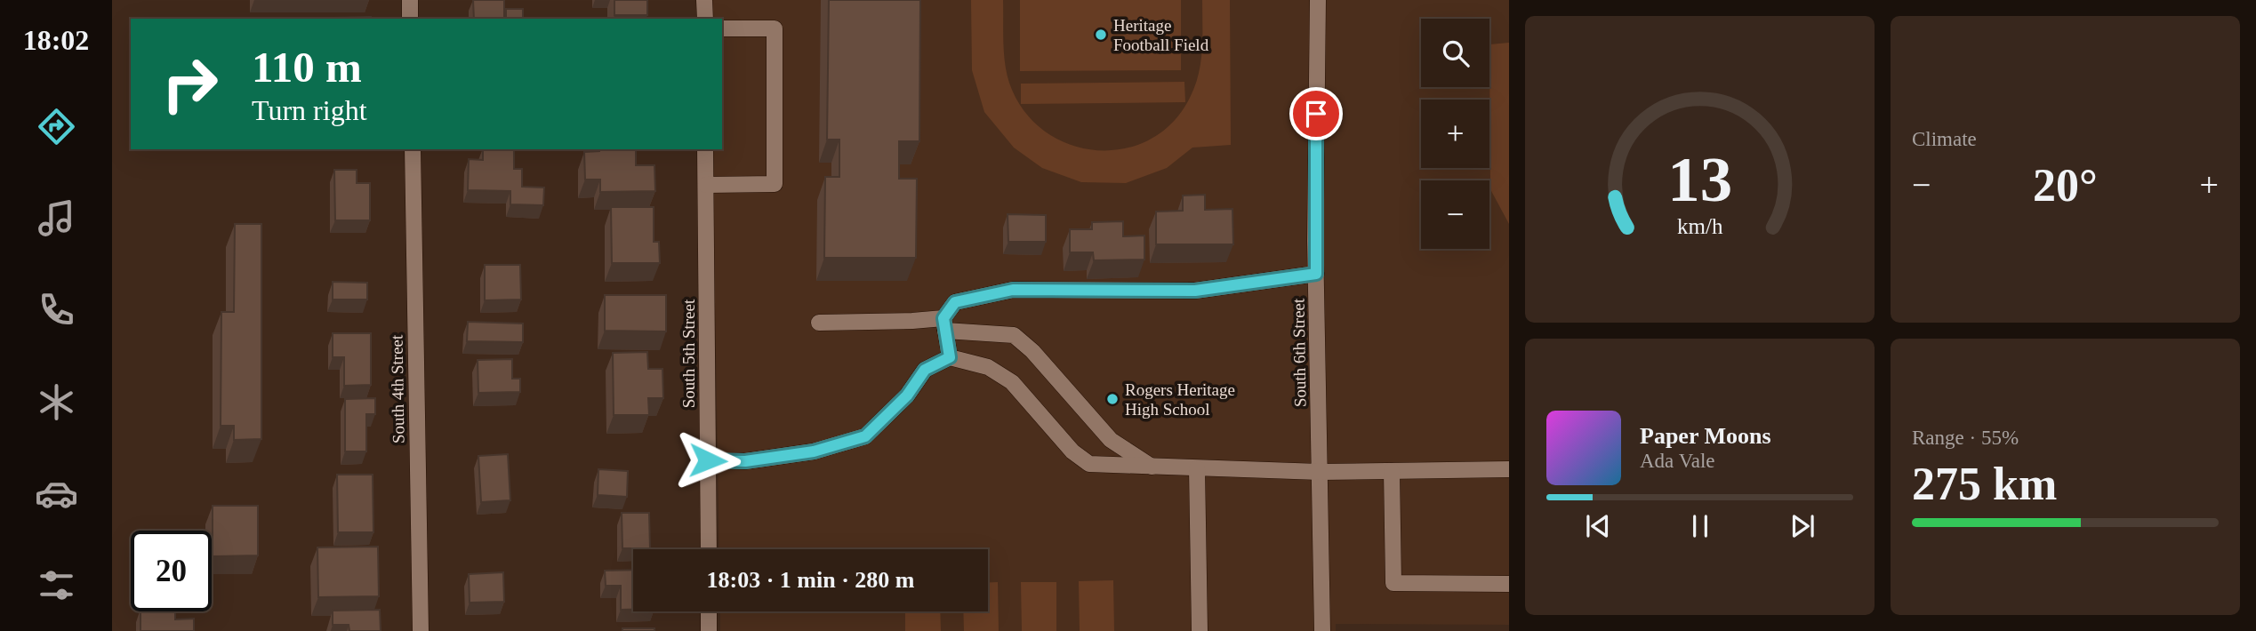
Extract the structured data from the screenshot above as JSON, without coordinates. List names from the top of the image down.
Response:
{
  "streets": {
    "street": ["South 6th Street", "South 5th Street", "South 4th Street"]
  },
  "places": ["Heritage Football Field", "Rogers Heritage High School"],
  "page": {
    "tabs": "18:02",
    "tile": [
      "Climate",
      ["Range · 55%", "275 km"]
    ],
    "map_buttons": ["+", "−"],
    "turn": ["110 m", "Turn right"],
    "heat": ["−", "20°", "+"],
    "song": ["Paper Moons", "Ada Vale"],
    "limit": "20",
    "trip": "18:03 · 1 min · 280 m",
    "gauge": ["13", "km/h"]
  }
}
